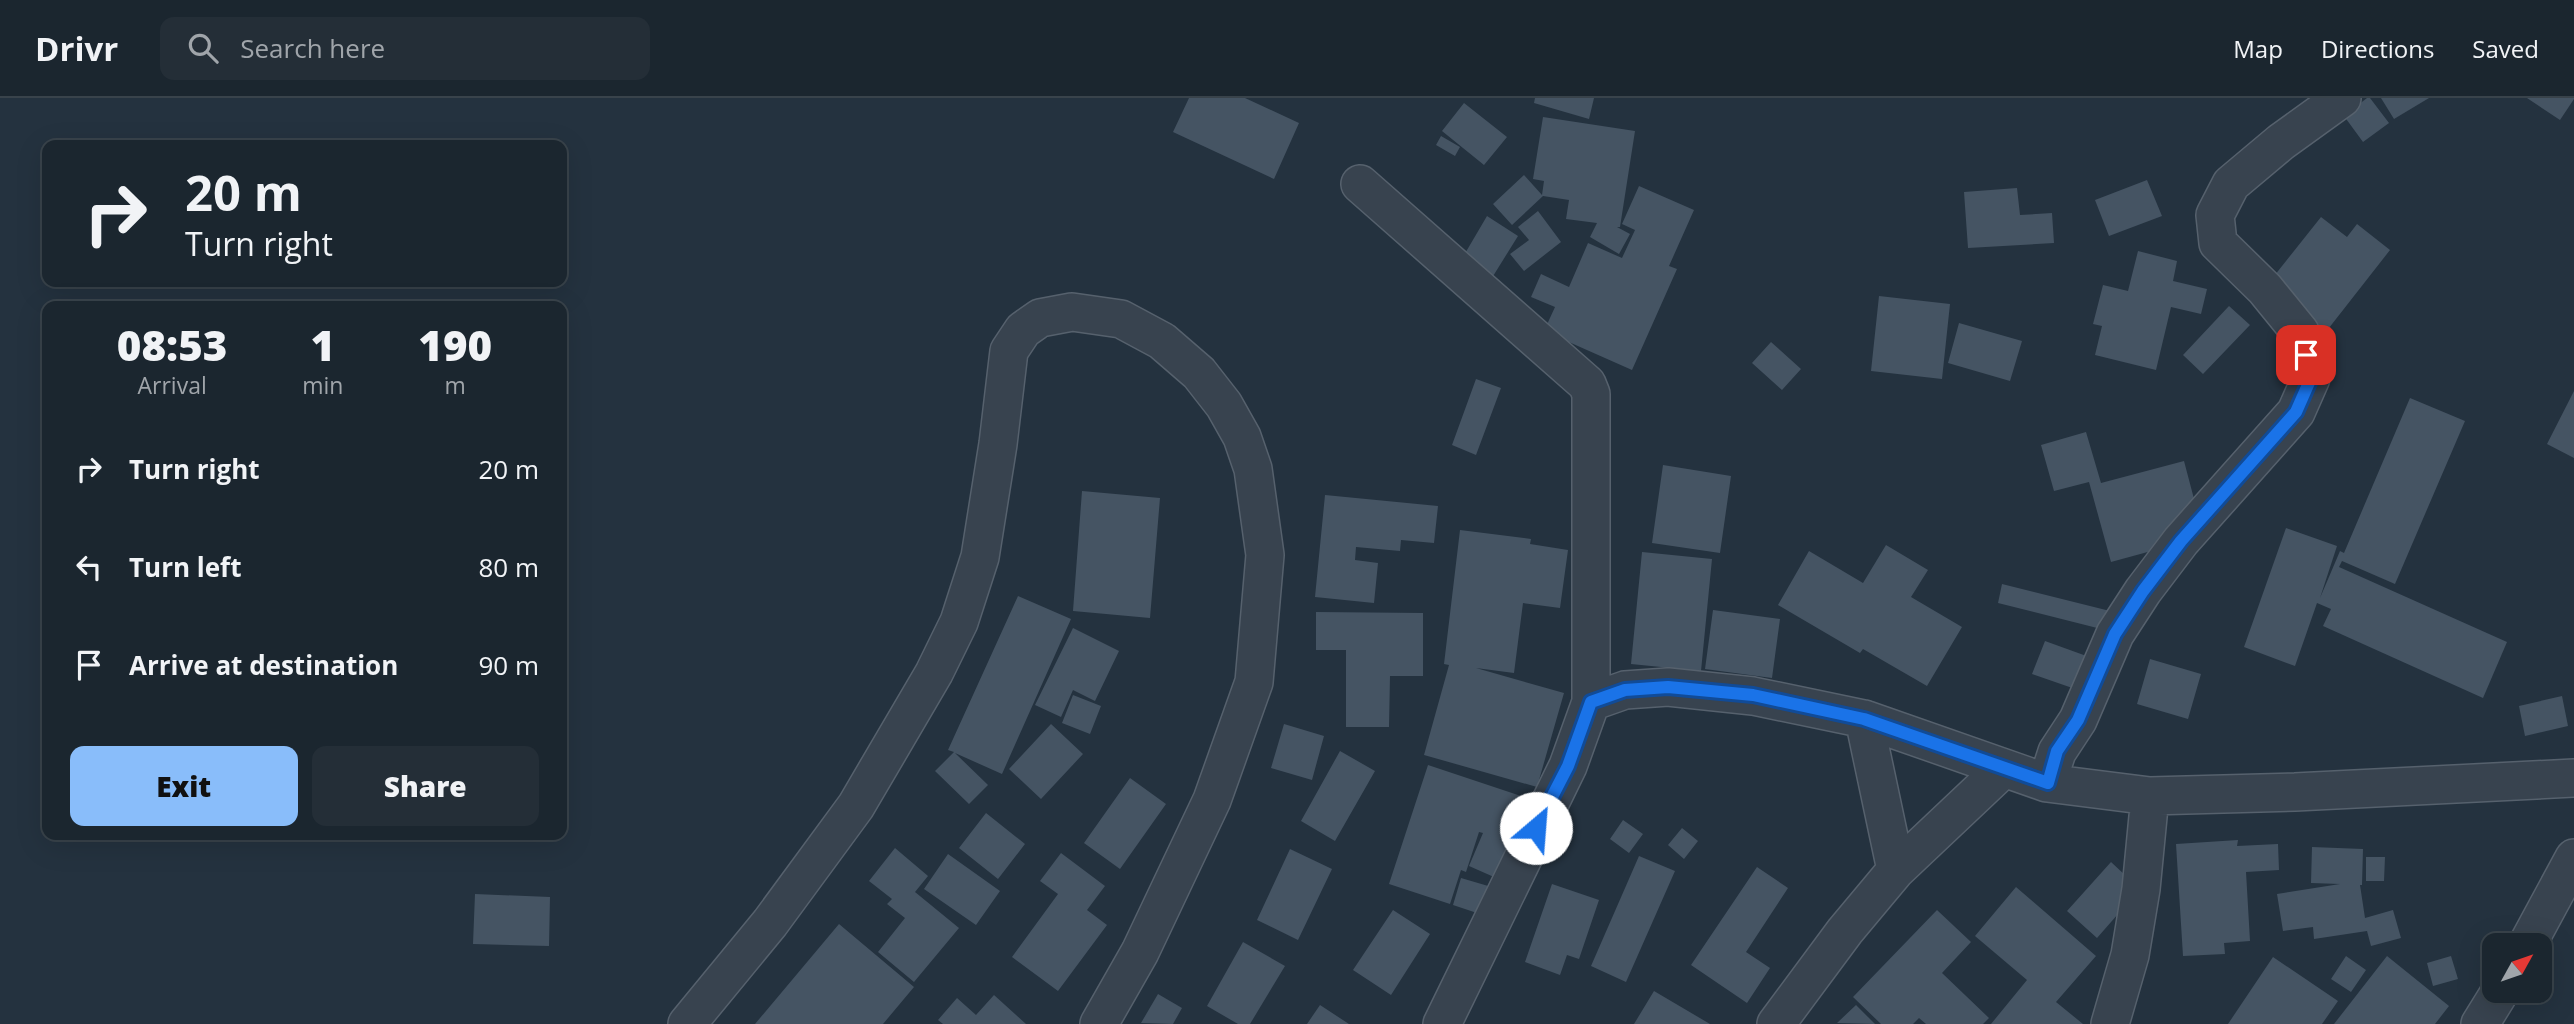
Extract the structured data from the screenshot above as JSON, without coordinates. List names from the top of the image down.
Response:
{
  "north": "top right",
  "page": {
    "header": "Drivr",
    "search": "Search here",
    "nav": ["Map", "Directions", "Saved"],
    "turn": ["20 m", "Turn right"],
    "eta": [
      "08:53",
      "Arrival",
      "1",
      "min",
      "190",
      "m"
    ],
    "list": [
      {
        "name": "Turn right",
        "value": "20 m"
      },
      {
        "name": "Turn left",
        "value": "80 m"
      },
      {
        "name": "Arrive at destination",
        "value": "90 m"
      }
    ],
    "buttons": ["Exit", "Share"]
  }
}
